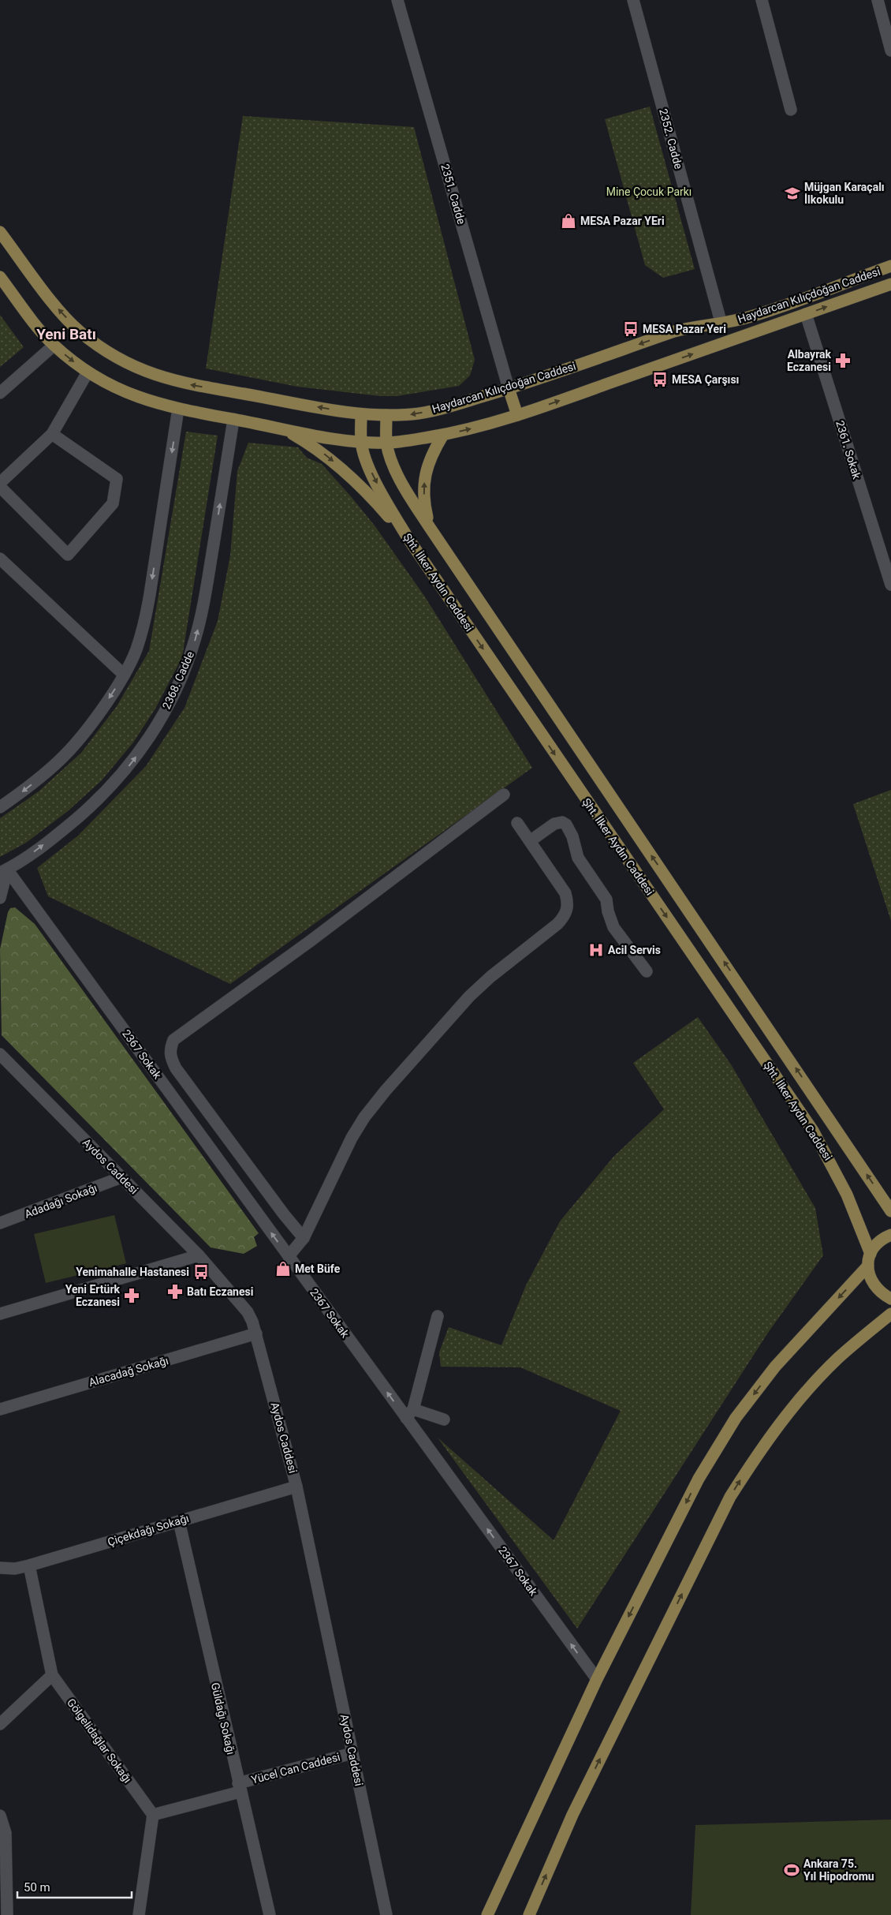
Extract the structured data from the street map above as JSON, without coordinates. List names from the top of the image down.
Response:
{
  "streets": {
    "main road": ["Haydarcan Kılıçdoğan Caddesi", "Şht. İlker Aydın Caddesi"],
    "street": [
      "2352. Cadde",
      "2351. Cadde",
      "2361. Sokak",
      "2368. Cadde",
      "2367 Sokak",
      "Aydos Caddesi",
      "Adadağı Sokağı",
      "Alacadağ Sokağı",
      "Çiçekdağı Sokağı",
      "Güldağı Sokağı",
      "Gölgelidağlar Sokağı",
      "Yücel Can Caddesi"
    ]
  },
  "crossings": [
    ["2352. Cadde", "Haydarcan Kılıçdoğan Caddesi"],
    ["2351. Cadde", "Haydarcan Kılıçdoğan Caddesi"],
    ["Haydarcan Kılıçdoğan Caddesi", "2361. Sokak"],
    ["Haydarcan Kılıçdoğan Caddesi", "Şht. İlker Aydın Caddesi"],
    ["Haydarcan Kılıçdoğan Caddesi", "2368. Cadde"],
    ["2368. Cadde", "2367 Sokak"],
    ["Aydos Caddesi", "Adadağı Sokağı"],
    ["Aydos Caddesi", "Alacadağ Sokağı"],
    ["Aydos Caddesi", "Çiçekdağı Sokağı"],
    ["Aydos Caddesi", "Yücel Can Caddesi"],
    ["Çiçekdağı Sokağı", "Güldağı Sokağı"],
    ["Çiçekdağı Sokağı", "Gölgelidağlar Sokağı"],
    ["Güldağı Sokağı", "Yücel Can Caddesi"],
    ["Gölgelidağlar Sokağı", "Yücel Can Caddesi"]
  ],
  "one_way": ["2367 Sokak"],
  "districts": ["Yeni Batı"],
  "parks": ["Mine Çocuk Parkı"],
  "places": {
    "school or university": ["Müjgan Karaçalı İlkokulu"],
    "shop": ["MESA Pazar YEri", "Met Büfe"],
    "bus stop": ["MESA Pazar Yeri", "MESA Çarşısı", "Yenimahalle Hastanesi"],
    "pharmacy": ["Albayrak Eczanesi", "Batı Eczanesi", "Yeni Ertürk Eczanesi"],
    "hospital": ["Acil Servis"],
    "sports": ["Ankara 75. Yıl Hipodromu"]
  },
  "scale_bar": "50 m"
}
